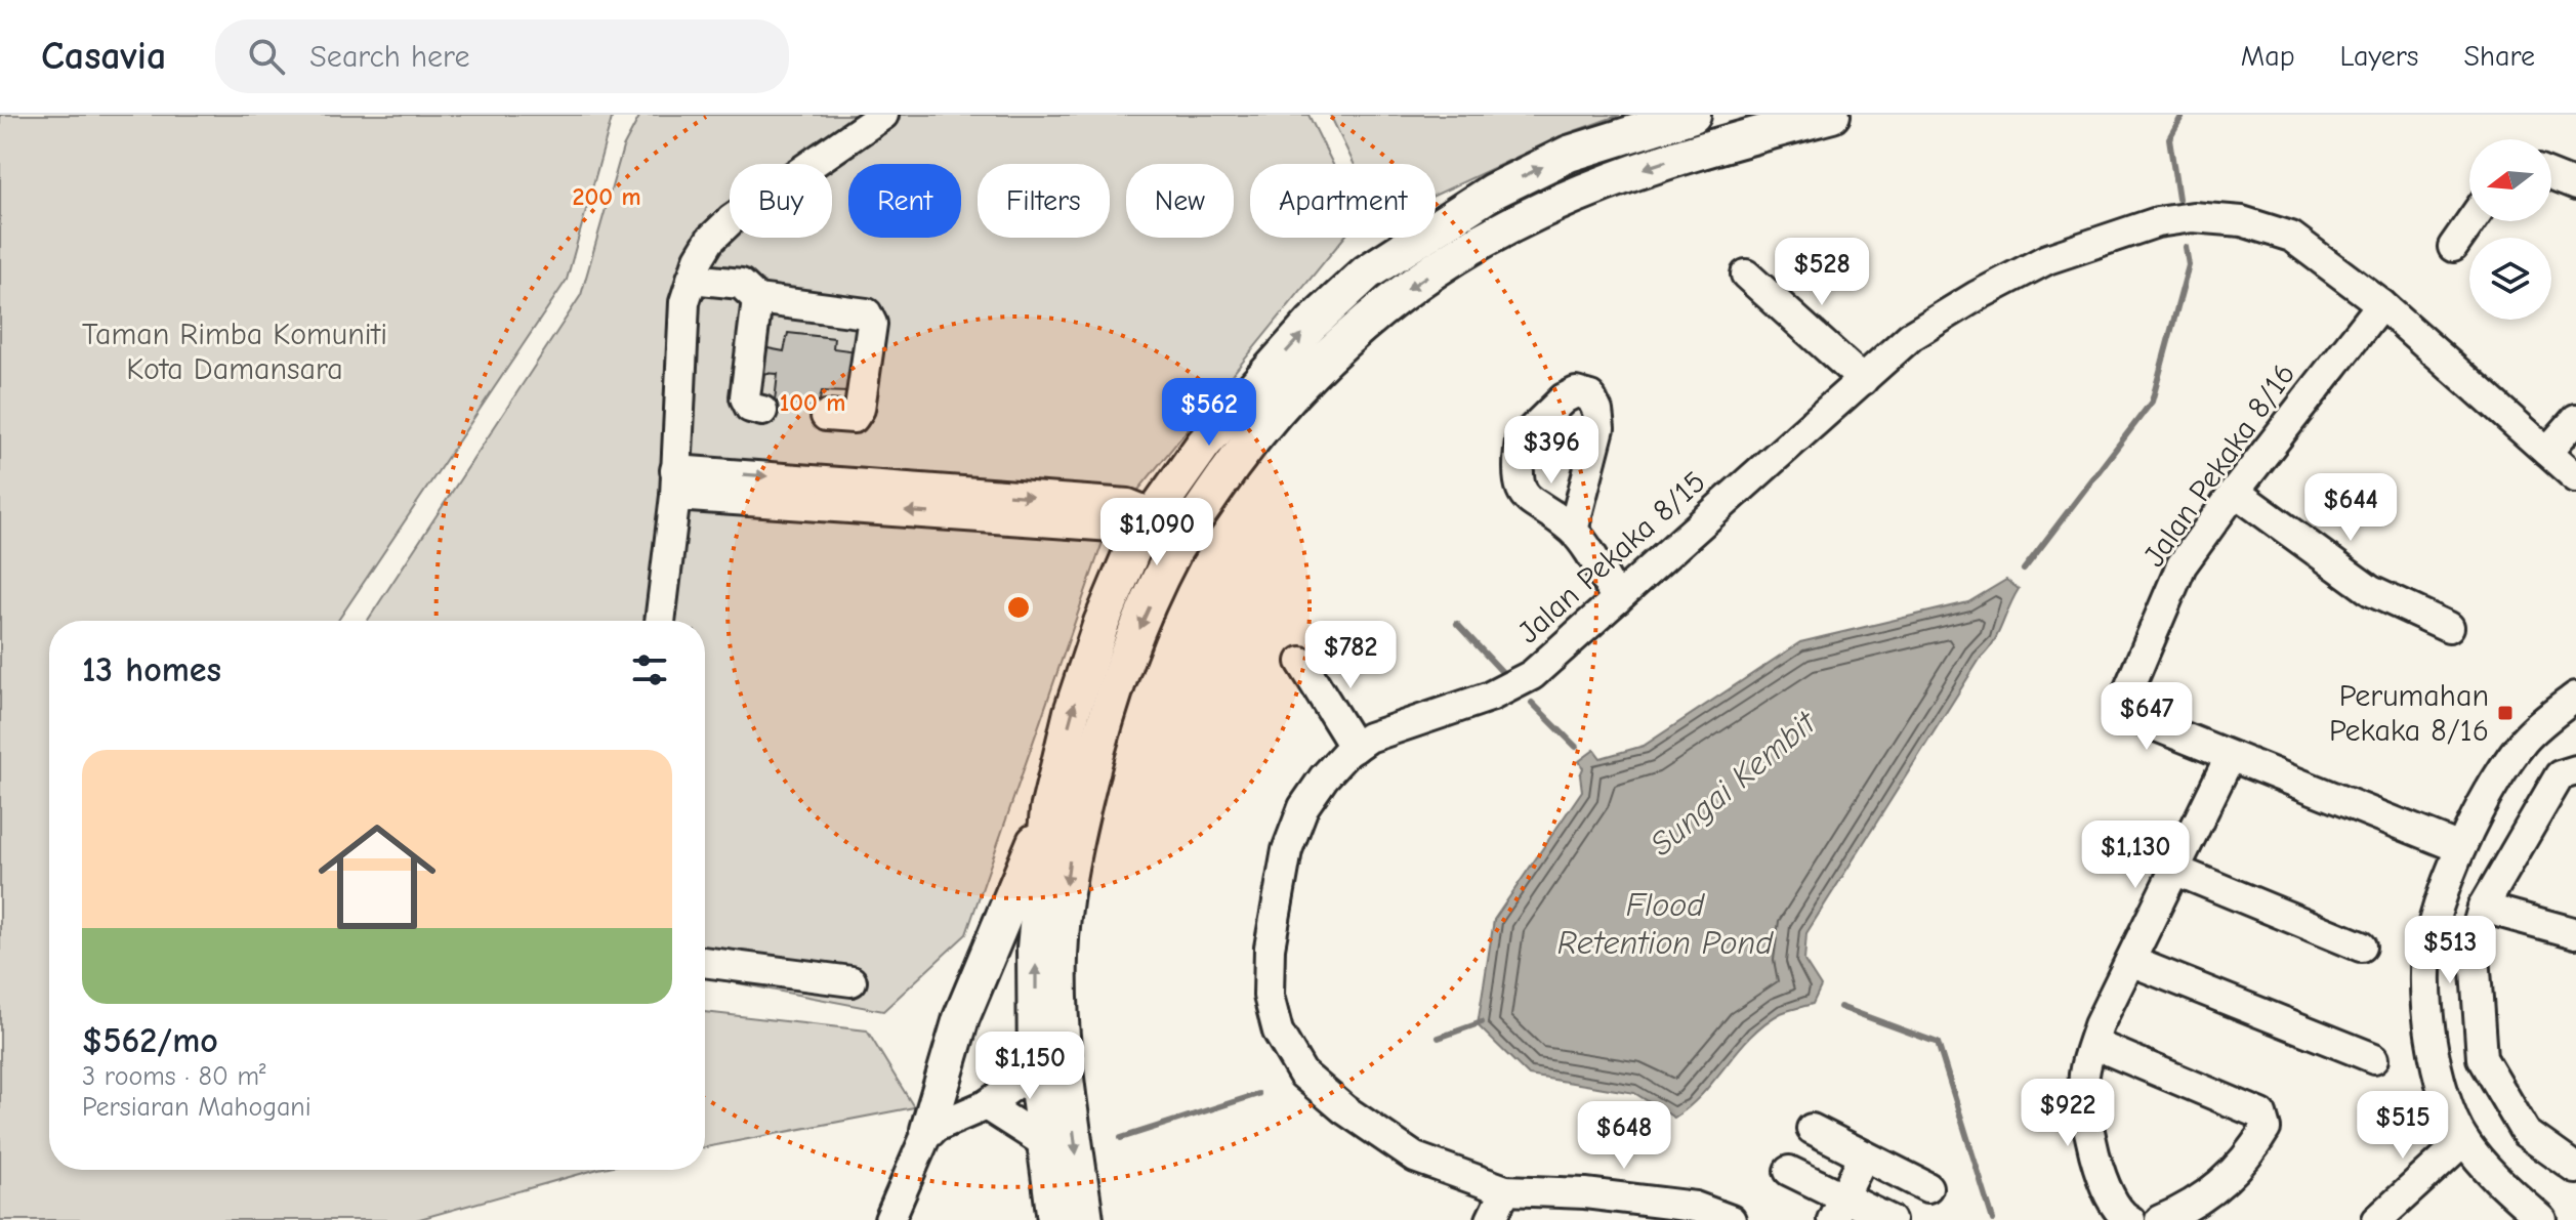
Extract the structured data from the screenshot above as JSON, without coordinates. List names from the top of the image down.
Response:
{
  "streets": {
    "street": ["Jalan Pekaka 8/16", "Jalan Pekaka 8/15"]
  },
  "crossings": [
    ["Jalan Pekaka 8/16", "Jalan Pekaka 8/15"]
  ],
  "water": ["Sungai Kembit", "Flood Retention Pond"],
  "parks": ["Taman Rimba Komuniti Kota Damansara"],
  "places": {
    "transit": ["Perumahan Pekaka 8/16"]
  },
  "north": "left",
  "page": {
    "header": "Casavia",
    "search": "Search here",
    "nav": ["Map", "Layers", "Share"],
    "chip": [
      "Buy",
      "Rent",
      "Filters",
      "New",
      "Apartment"
    ],
    "price": [
      "$528",
      "$562",
      "$396",
      "$644",
      "$1,090",
      "$782",
      "$647",
      "$1,130",
      "$513",
      "$1,150",
      "$922",
      "$515",
      "$648"
    ],
    "heading": "13 homes",
    "list": [
      {
        "name": "$562/mo",
        "note": "3 rooms · 80 m² · Persiaran Mahogani"
      }
    ]
  },
  "rings": ["200 m", "100 m"]
}
